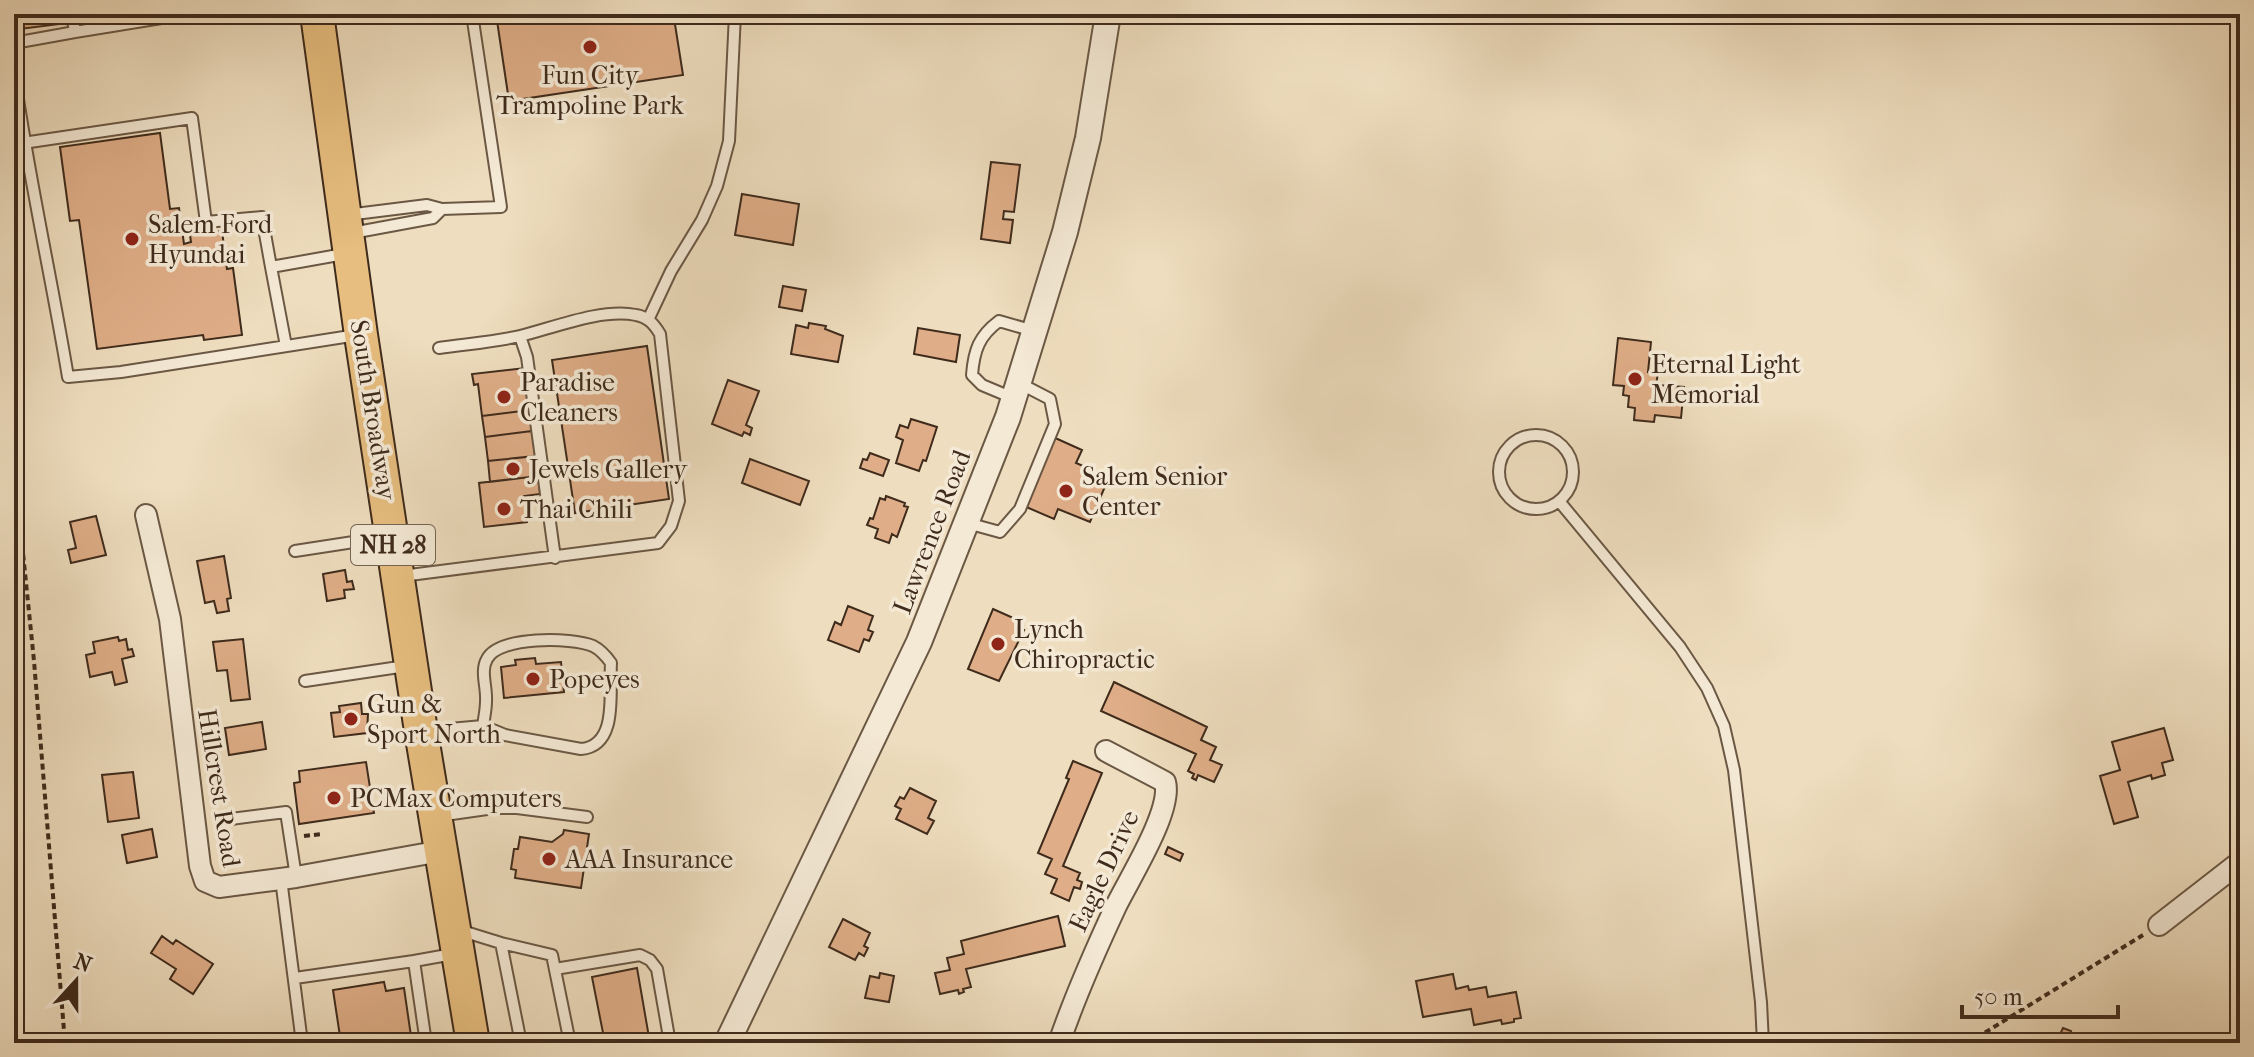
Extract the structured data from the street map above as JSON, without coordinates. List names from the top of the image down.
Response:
{
  "streets": {
    "main road": ["South Broadway", "NH 28"],
    "street": ["Lawrence Road", "Hillcrest Road", "Eagle Drive"]
  },
  "crossings": [
    ["South Broadway", "Hillcrest Road"]
  ],
  "places": [
    "Fun City Trampoline Park",
    "Salem Ford Hyundai",
    "Eternal Light Memorial",
    "Paradise Cleaners",
    "Jewels Gallery",
    "Salem Senior Center",
    "Thai Chili",
    "Lynch Chiropractic",
    "Popeyes",
    "Gun & Sport North",
    "PCMax Computers",
    "AAA Insurance"
  ],
  "scale_bar": "50 m",
  "north": "top"
}
